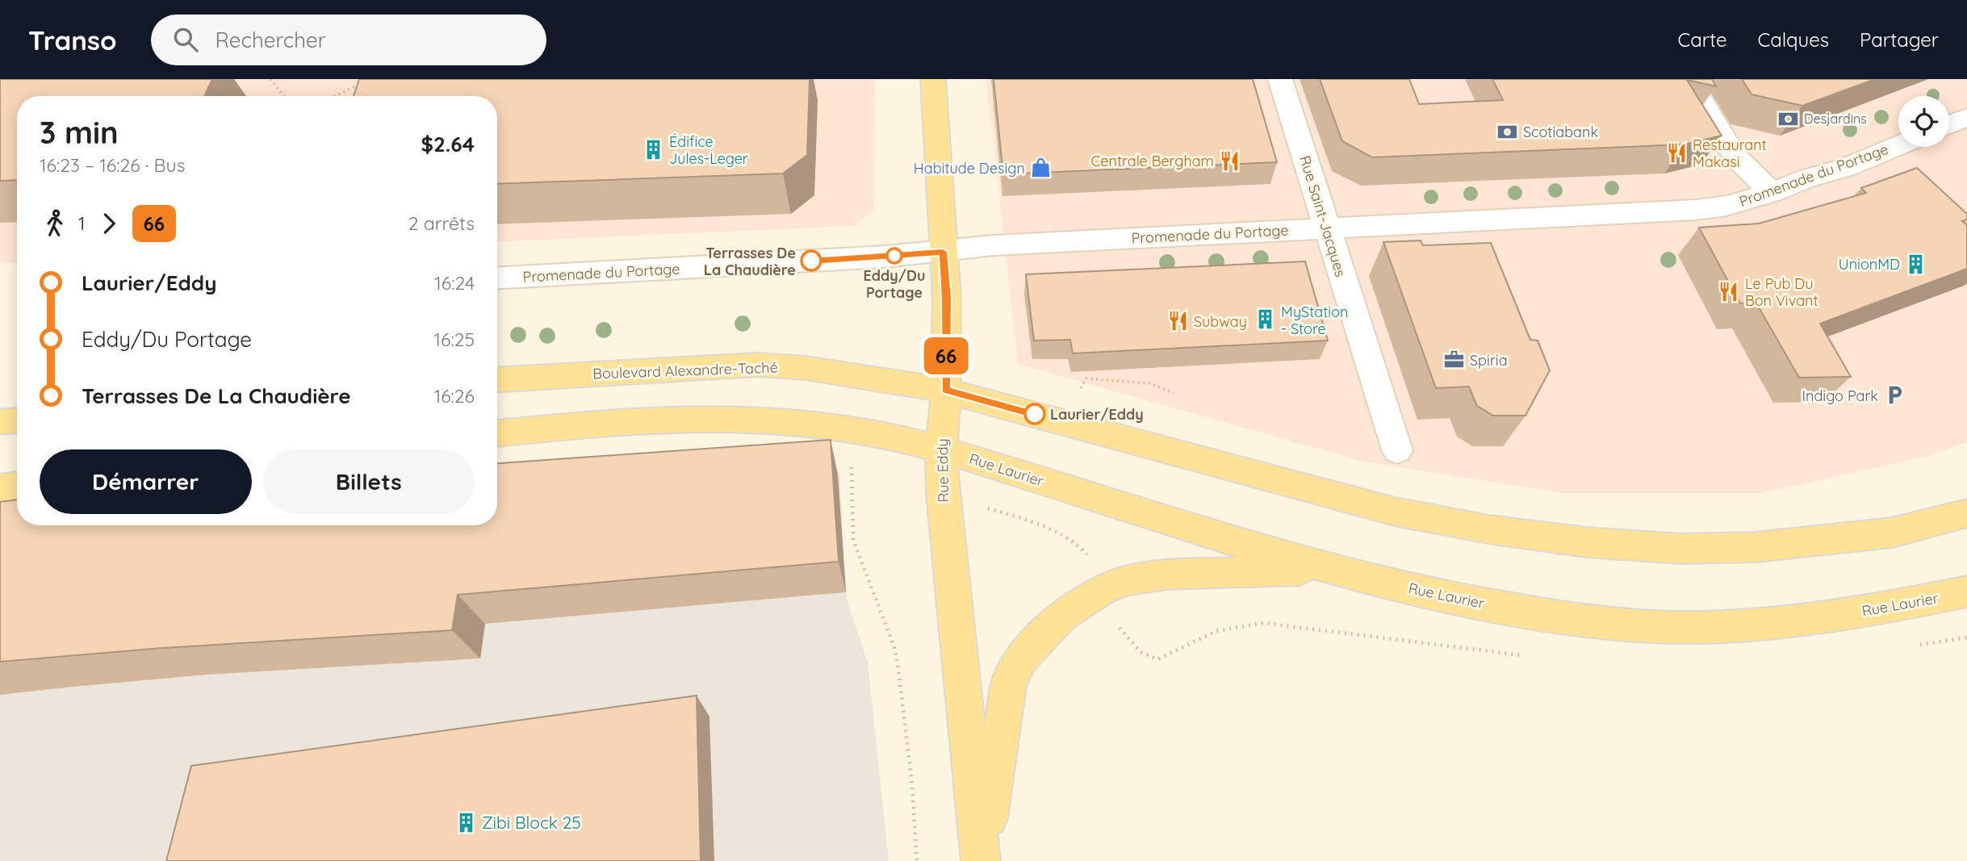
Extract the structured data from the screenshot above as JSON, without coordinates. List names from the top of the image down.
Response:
{
  "streets": {
    "main road": ["Boulevard Alexandre-Taché", "Rue Laurier", "Rue Eddy"],
    "street": ["Promenade du Portage", "Rue Saint-Jacques"]
  },
  "crossings": [
    ["Promenade du Portage", "Rue Saint-Jacques"],
    ["Promenade du Portage", "Rue Eddy"],
    ["Boulevard Alexandre-Taché", "Rue Eddy"],
    ["Rue Laurier", "Rue Eddy"]
  ],
  "places": {
    "bank": ["Desjardins", "Scotiabank"],
    "building": [
      "Édifice Jules-Leger",
      "UnionMD",
      "MyStation - Store",
      "Zibi Block 25"
    ],
    "restaurant": [
      "Restaurant Makasi",
      "Centrale Bergham",
      "Le Pub Du Bon Vivant",
      "Subway"
    ],
    "shop": ["Habitude Design"],
    "other": ["Eddy/Du Portage", "Terrasses De La Chaudière", "Laurier/Eddy"],
    "office": ["Spiria"],
    "parking": ["Indigo Park"]
  },
  "lines": ["bus line 66"],
  "page": {
    "header": "Transo",
    "search": "Rechercher",
    "nav": ["Carte", "Calques", "Partager"],
    "on_map": "66",
    "heading": ["3 min", "16:23 – 16:26 · Bus", "$2.64"],
    "legs": ["1", "66", "2 arrêts"],
    "list": [
      {
        "name": "Laurier/Eddy",
        "value": "16:24"
      },
      {
        "name": "Eddy/Du Portage",
        "value": "16:25"
      },
      {
        "name": "Terrasses De La Chaudière",
        "value": "16:26"
      }
    ],
    "buttons": ["Démarrer", "Billets"]
  }
}
